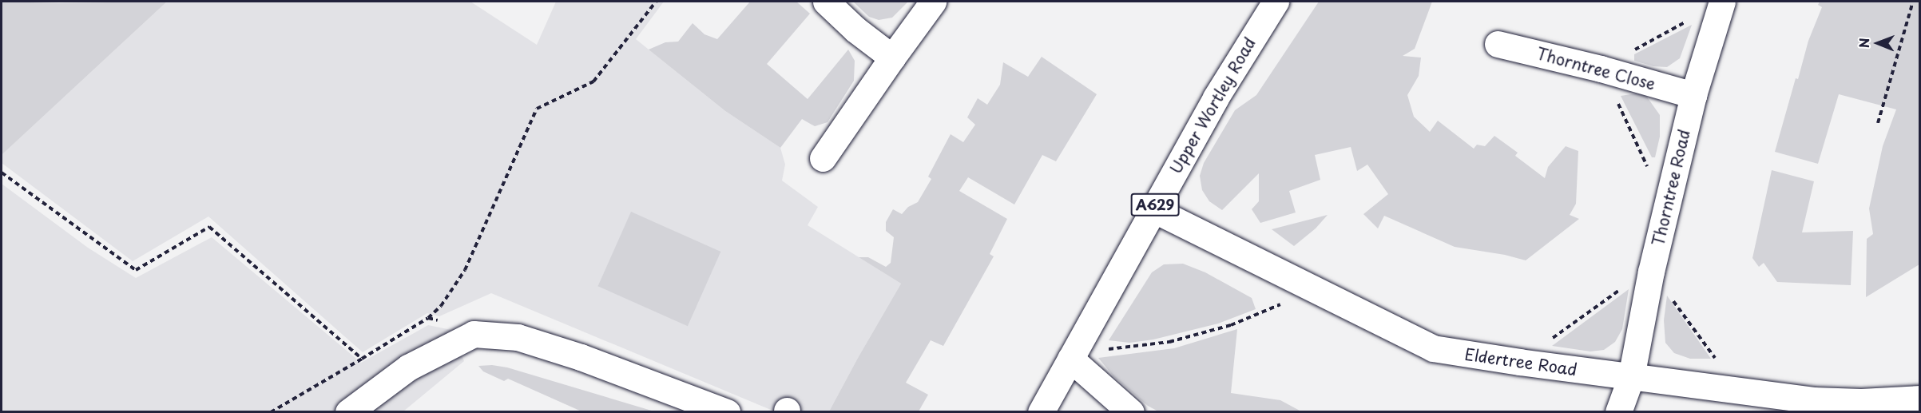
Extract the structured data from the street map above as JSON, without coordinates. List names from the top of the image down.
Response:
{
  "streets": {
    "street": [
      "Thorntree Close",
      "Upper Wortley Road",
      "Thorntree Road",
      "A629",
      "Eldertree Road"
    ]
  },
  "crossings": [
    ["Thorntree Close", "Thorntree Road"],
    ["Upper Wortley Road", "Eldertree Road"],
    ["Thorntree Road", "Eldertree Road"]
  ],
  "north": "left"
}
